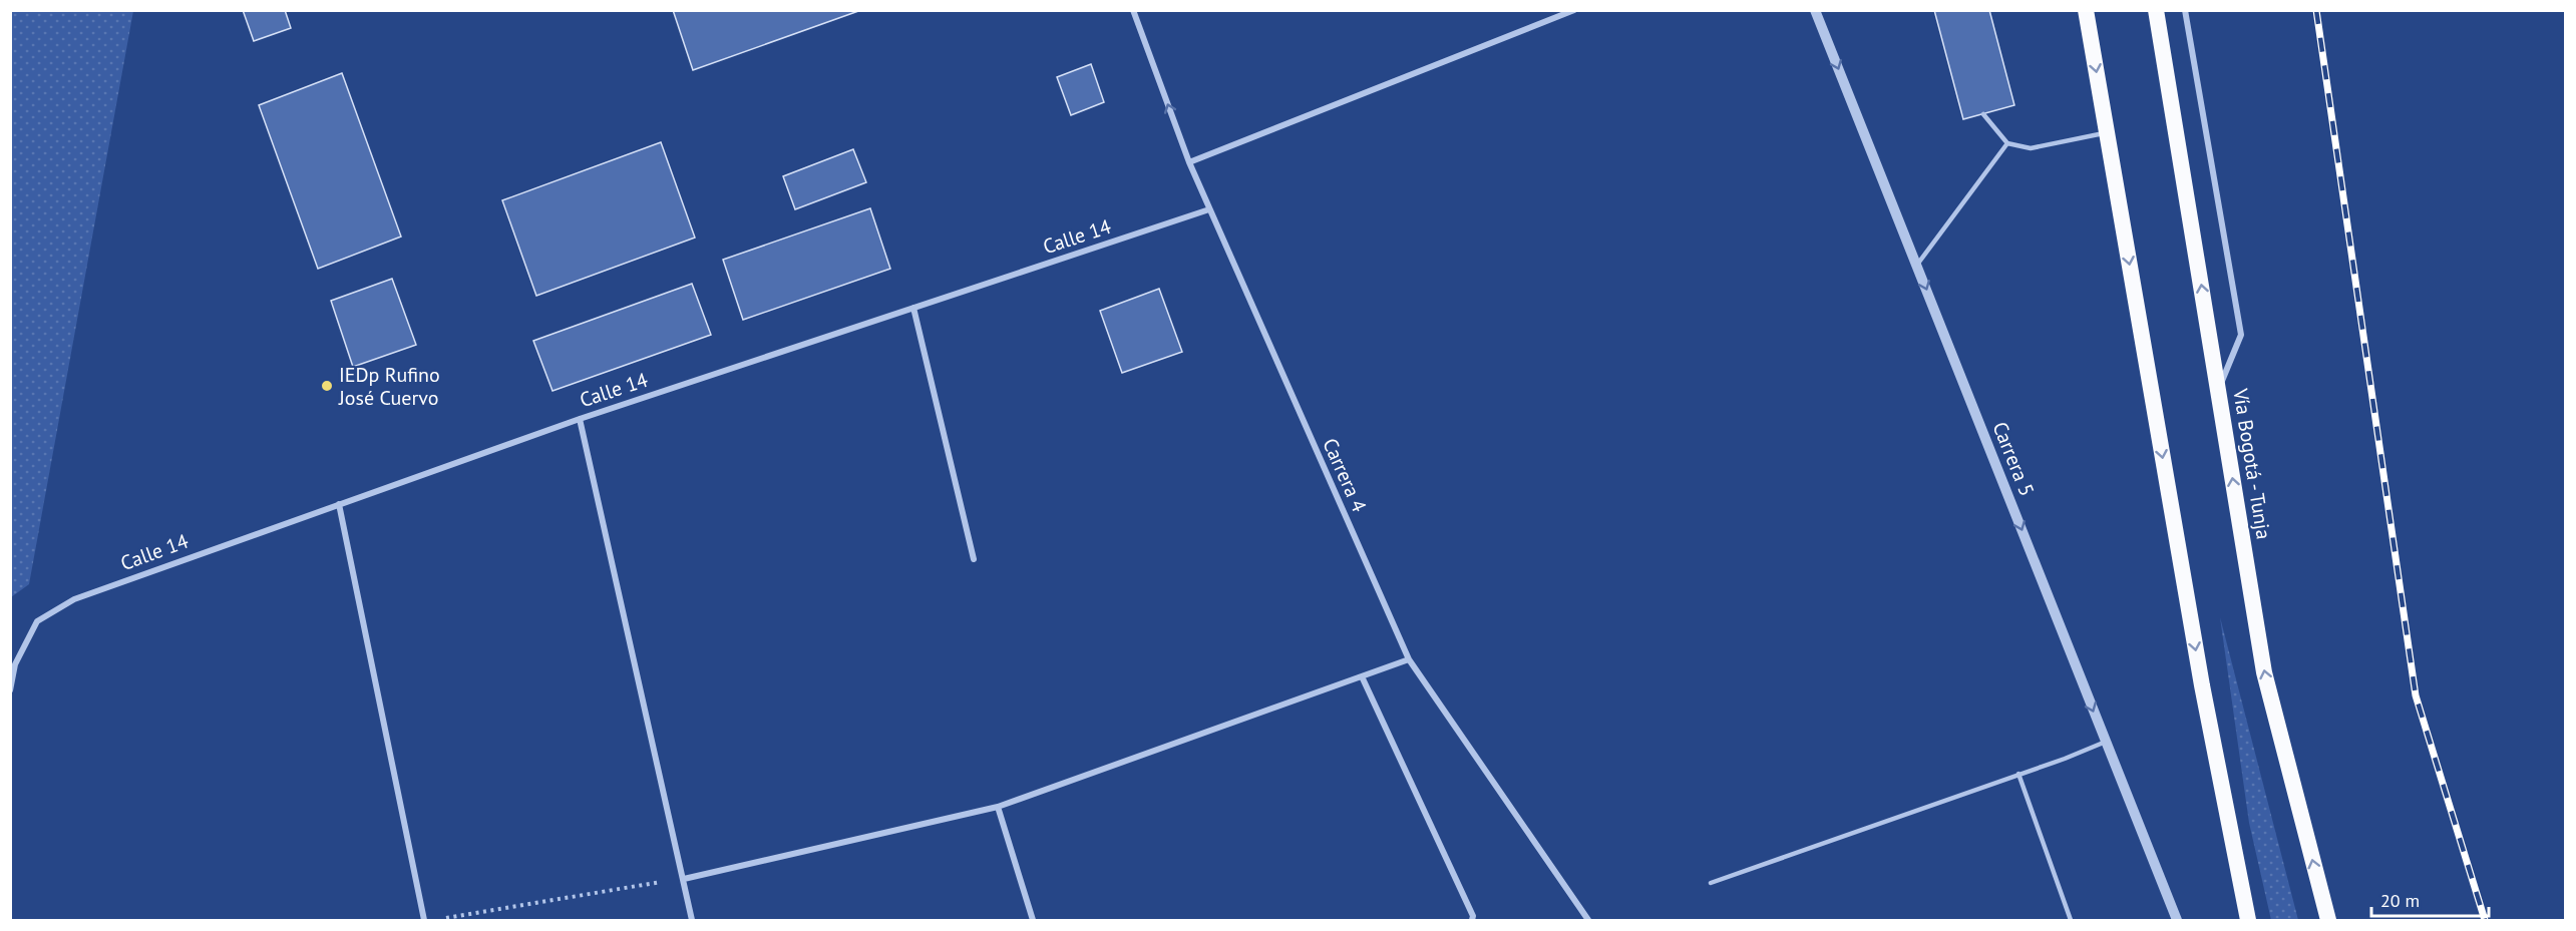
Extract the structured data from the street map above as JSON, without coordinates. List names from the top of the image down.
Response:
{
  "streets": {
    "highway": ["Vía Bogotá - Tunja"],
    "street": ["Calle 14", "Carrera 5", "Carrera 4"]
  },
  "crossings": [
    ["Calle 14", "Carrera 4"]
  ],
  "one_way": ["Carrera 5"],
  "places": ["IEDp Rufino José Cuervo"],
  "scale_bar": "20 m"
}
